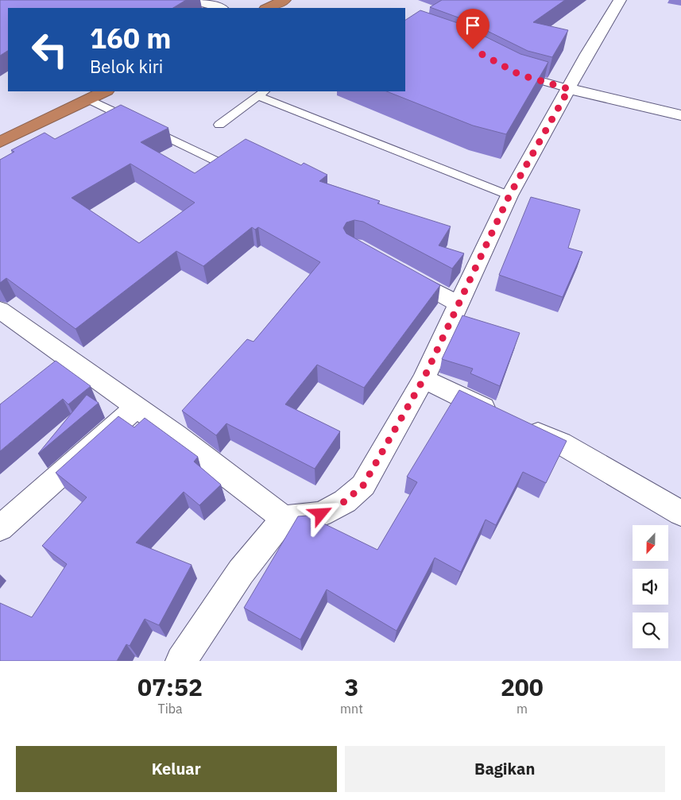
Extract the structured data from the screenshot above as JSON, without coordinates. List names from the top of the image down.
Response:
{
  "north": "bottom",
  "page": {
    "turn": ["160 m", "Belok kiri"],
    "eta": [
      "07:52",
      "Tiba",
      "3",
      "mnt",
      "200",
      "m"
    ],
    "buttons": ["Keluar", "Bagikan"]
  }
}
